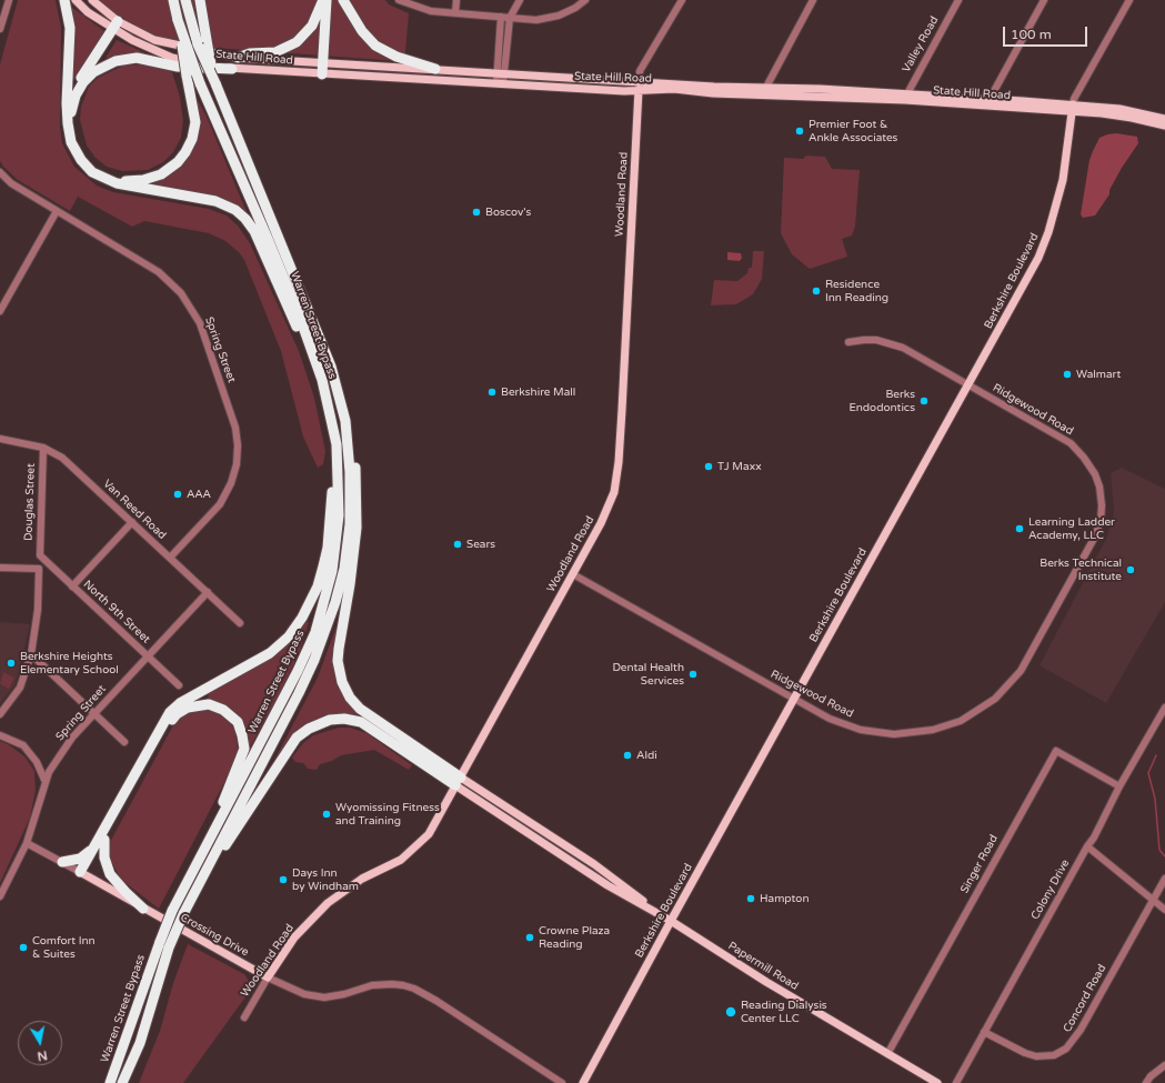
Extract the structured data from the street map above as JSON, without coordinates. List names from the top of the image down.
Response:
{
  "streets": {
    "highway": ["Warren Street Bypass"],
    "main road": [
      "State Hill Road",
      "Woodland Road",
      "Berkshire Boulevard",
      "Crossing Drive",
      "Papermill Road"
    ],
    "street": [
      "Valley Road",
      "Spring Street",
      "Ridgewood Road",
      "Douglas Street",
      "Van Reed Road",
      "North 9th Street",
      "Singer Road",
      "Colony Drive",
      "Concord Road"
    ]
  },
  "crossings": [
    ["Valley Road", "State Hill Road"],
    ["State Hill Road", "Woodland Road"],
    ["State Hill Road", "Berkshire Boulevard"],
    ["Woodland Road", "Ridgewood Road"],
    ["Woodland Road", "Crossing Drive"],
    ["Woodland Road", "Papermill Road"],
    ["Berkshire Boulevard", "Ridgewood Road"],
    ["Berkshire Boulevard", "Papermill Road"],
    ["Spring Street", "Van Reed Road"],
    ["Spring Street", "North 9th Street"],
    ["Spring Street", "Crossing Drive"],
    ["Douglas Street", "Van Reed Road"],
    ["Douglas Street", "North 9th Street"],
    ["Singer Road", "Colony Drive"],
    ["Singer Road", "Papermill Road"],
    ["Colony Drive", "Concord Road"]
  ],
  "places": [
    "Premier Foot & Ankle Associates",
    "Boscov's",
    "Residence Inn Reading",
    "Walmart",
    "Berkshire Mall",
    "Berks Endodontics",
    "TJ Maxx",
    "AAA",
    "Learning Ladder Academy, LLC",
    "Sears",
    "Berks Technical Institute",
    "Berkshire Heights Elementary School",
    "Dental Health Services",
    "Aldi",
    "Wyomissing Fitness and Training",
    "Days Inn by Windham",
    "Hampton",
    "Crowne Plaza Reading",
    "Comfort Inn & Suites",
    "Reading Dialysis Center LLC"
  ],
  "scale_bar": "100 m",
  "north": "bottom"
}
